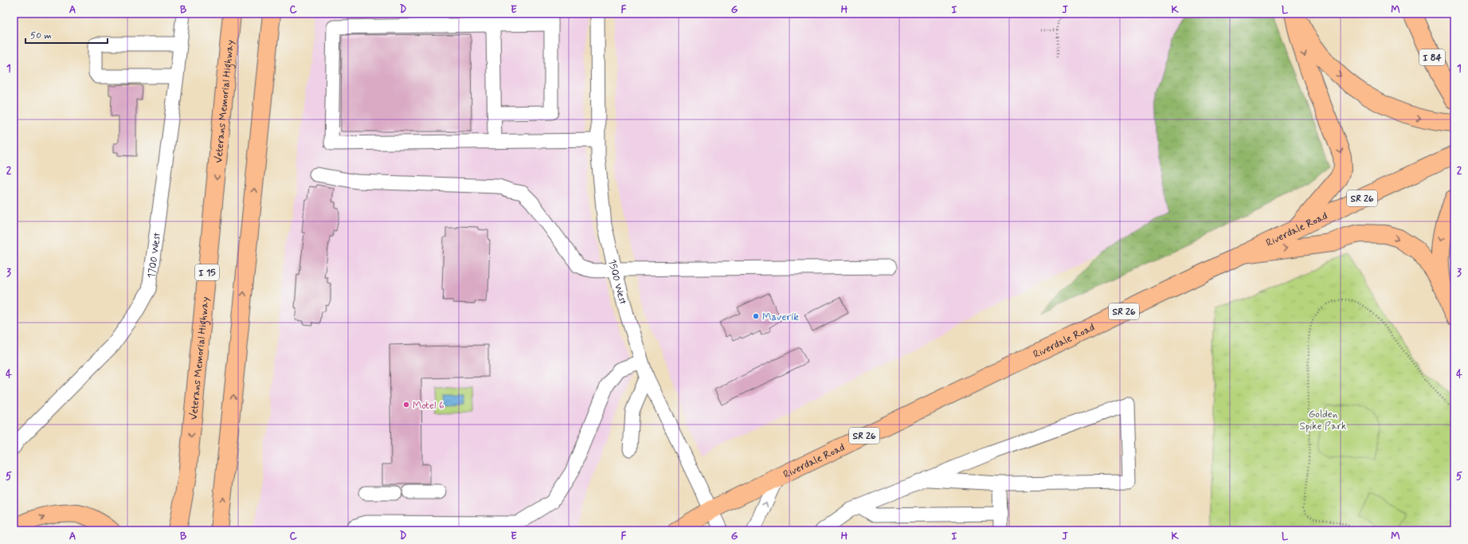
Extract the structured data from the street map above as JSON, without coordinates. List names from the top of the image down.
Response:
{
  "streets": {
    "main road": [
      "I 84",
      "Veterans Memorial Highway",
      "SR 26",
      "Riverdale Road",
      "I 15"
    ],
    "street": ["1700 West", "1500 West"]
  },
  "crossings": [
    ["Riverdale Road", "1500 West"]
  ],
  "parks": ["Golden Spike Park"],
  "places": ["Maverik", "Motel 6"],
  "scale_bar": "50 m",
  "grid": {
    "columns": [
      "A",
      "B",
      "C",
      "D",
      "E",
      "F",
      "G",
      "H",
      "I",
      "J",
      "K",
      "L",
      "M"
    ],
    "rows": [
      "1",
      "2",
      "3",
      "4",
      "5"
    ]
  }
}
